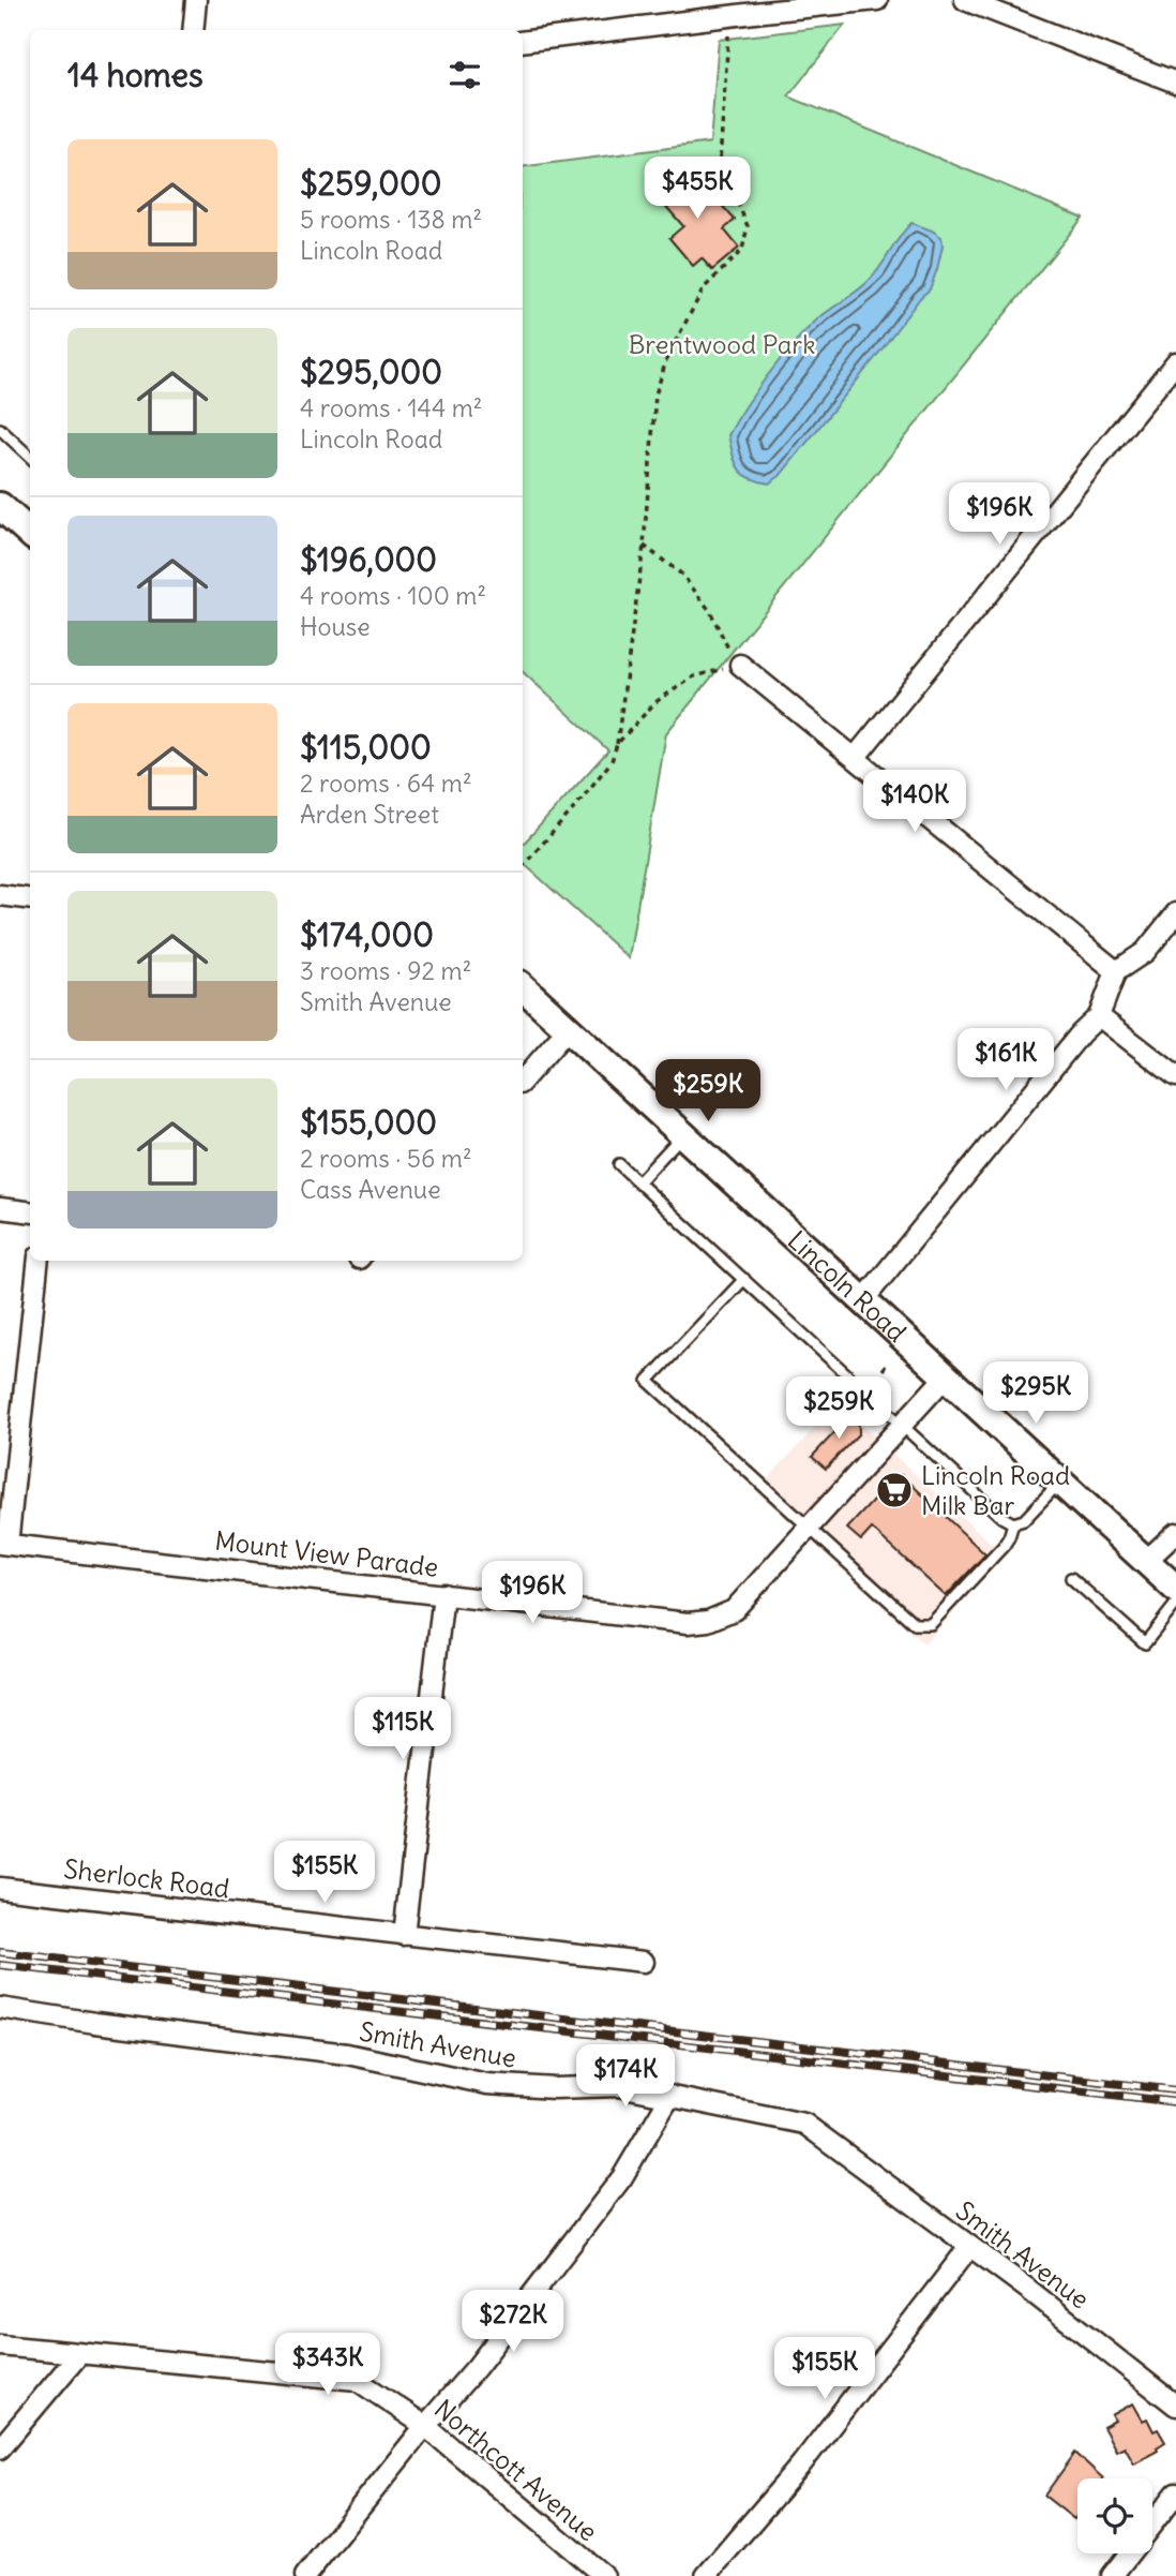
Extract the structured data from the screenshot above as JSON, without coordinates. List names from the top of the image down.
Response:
{
  "streets": {
    "main road": ["Lincoln Road"],
    "street": [
      "Mount View Parade",
      "Sherlock Road",
      "Smith Avenue",
      "Northcott Avenue"
    ]
  },
  "crossings": [
    ["Lincoln Road", "Mount View Parade"]
  ],
  "parks": ["Brentwood Park"],
  "places": {
    "supermarket": ["Lincoln Road Milk Bar"]
  },
  "page": {
    "heading": "14 homes",
    "list": [
      {
        "name": "$259,000",
        "note": "5 rooms · 138 m² · Lincoln Road"
      },
      {
        "name": "$295,000",
        "note": "4 rooms · 144 m² · Lincoln Road"
      },
      {
        "name": "$196,000",
        "note": "4 rooms · 100 m² · House"
      },
      {
        "name": "$115,000",
        "note": "2 rooms · 64 m² · Arden Street"
      },
      {
        "name": "$174,000",
        "note": "3 rooms · 92 m² · Smith Avenue"
      },
      {
        "name": "$155,000",
        "note": "2 rooms · 56 m² · Cass Avenue"
      }
    ],
    "price": [
      "$455K",
      "$196K",
      "$140K",
      "$161K",
      "$259K",
      "$295K",
      "$259K",
      "$196K",
      "$115K",
      "$155K",
      "$174K",
      "$272K",
      "$343K",
      "$155K"
    ]
  }
}
